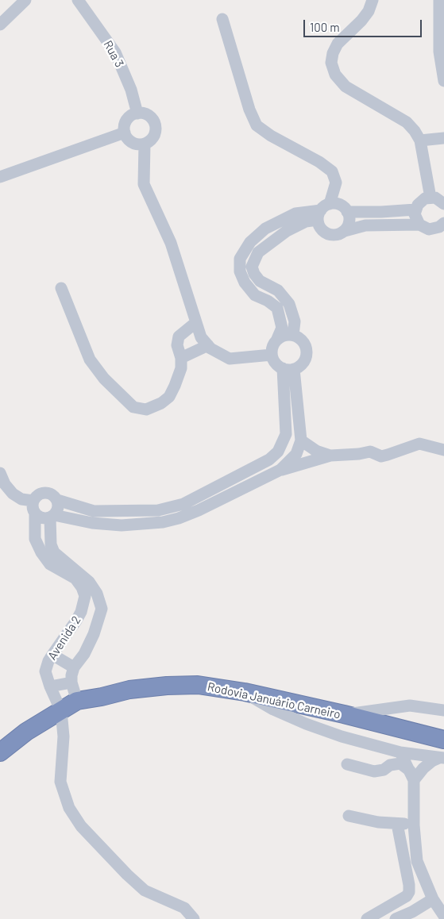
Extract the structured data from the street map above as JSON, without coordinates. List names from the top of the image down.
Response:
{
  "streets": {
    "highway": ["Rodovia Januário Carneiro"],
    "street": ["Rua 3", "Avenida 2"]
  },
  "crossings": [
    ["Avenida 2", "Rodovia Januário Carneiro"]
  ],
  "scale_bar": "100 m"
}
